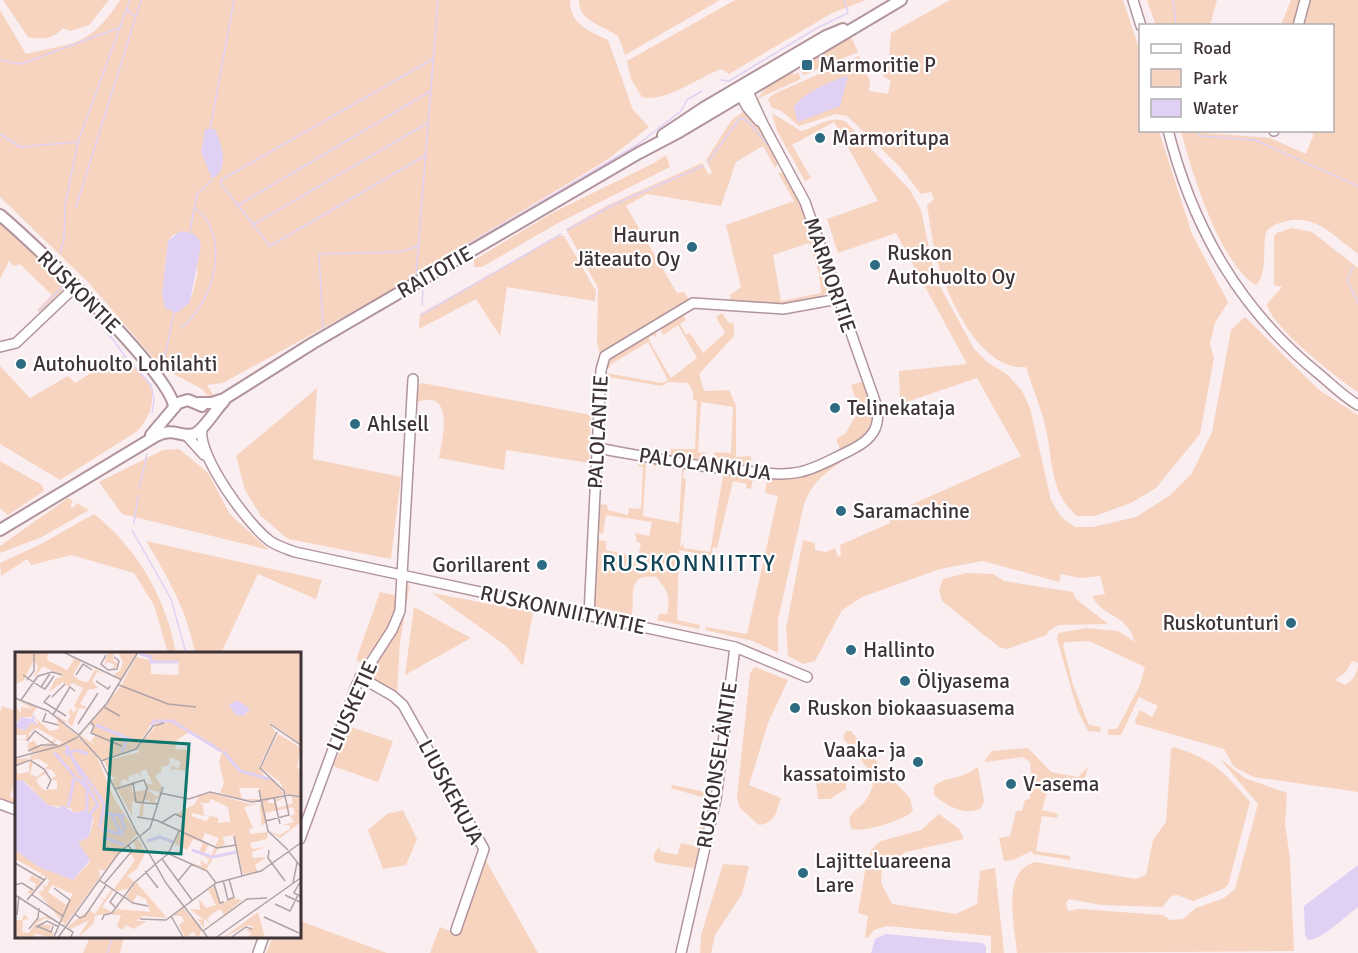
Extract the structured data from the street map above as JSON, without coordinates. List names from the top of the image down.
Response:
{
  "streets": {
    "main road": ["RAITOTIE", "RUSKONTIE"],
    "street": [
      "MARMORITIE",
      "PALOLANTIE",
      "PALOLANKUJA",
      "RUSKONNIITYNTIE",
      "LIUSKETIE",
      "RUSKONSELÄNTIE",
      "LIUSKEKUJA"
    ]
  },
  "crossings": [
    ["RAITOTIE", "MARMORITIE"],
    ["RAITOTIE", "RUSKONTIE"],
    ["RAITOTIE", "RUSKONNIITYNTIE"],
    ["MARMORITIE", "PALOLANTIE"],
    ["MARMORITIE", "PALOLANKUJA"],
    ["RUSKONTIE", "RUSKONNIITYNTIE"],
    ["PALOLANTIE", "PALOLANKUJA"],
    ["PALOLANTIE", "RUSKONNIITYNTIE"],
    ["RUSKONNIITYNTIE", "LIUSKETIE"],
    ["RUSKONNIITYNTIE", "RUSKONSELÄNTIE"],
    ["LIUSKETIE", "LIUSKEKUJA"]
  ],
  "districts": ["RUSKONNIITTY"],
  "places": {
    "transit": ["Marmoritie P"],
    "other": [
      "Marmoritupa",
      "Haurun Jäteauto Oy",
      "Ruskon Autohuolto Oy",
      "Autohuolto Lohilahti",
      "Telinekataja",
      "Ahlsell",
      "Saramachine",
      "Gorillarent",
      "Ruskotunturi",
      "Hallinto",
      "Öljyasema",
      "Ruskon biokaasuasema",
      "Vaaka- ja kassatoimisto",
      "V-asema",
      "Lajitteluareena Lare"
    ]
  },
  "legend": ["Road", "Park", "Water"]
}
